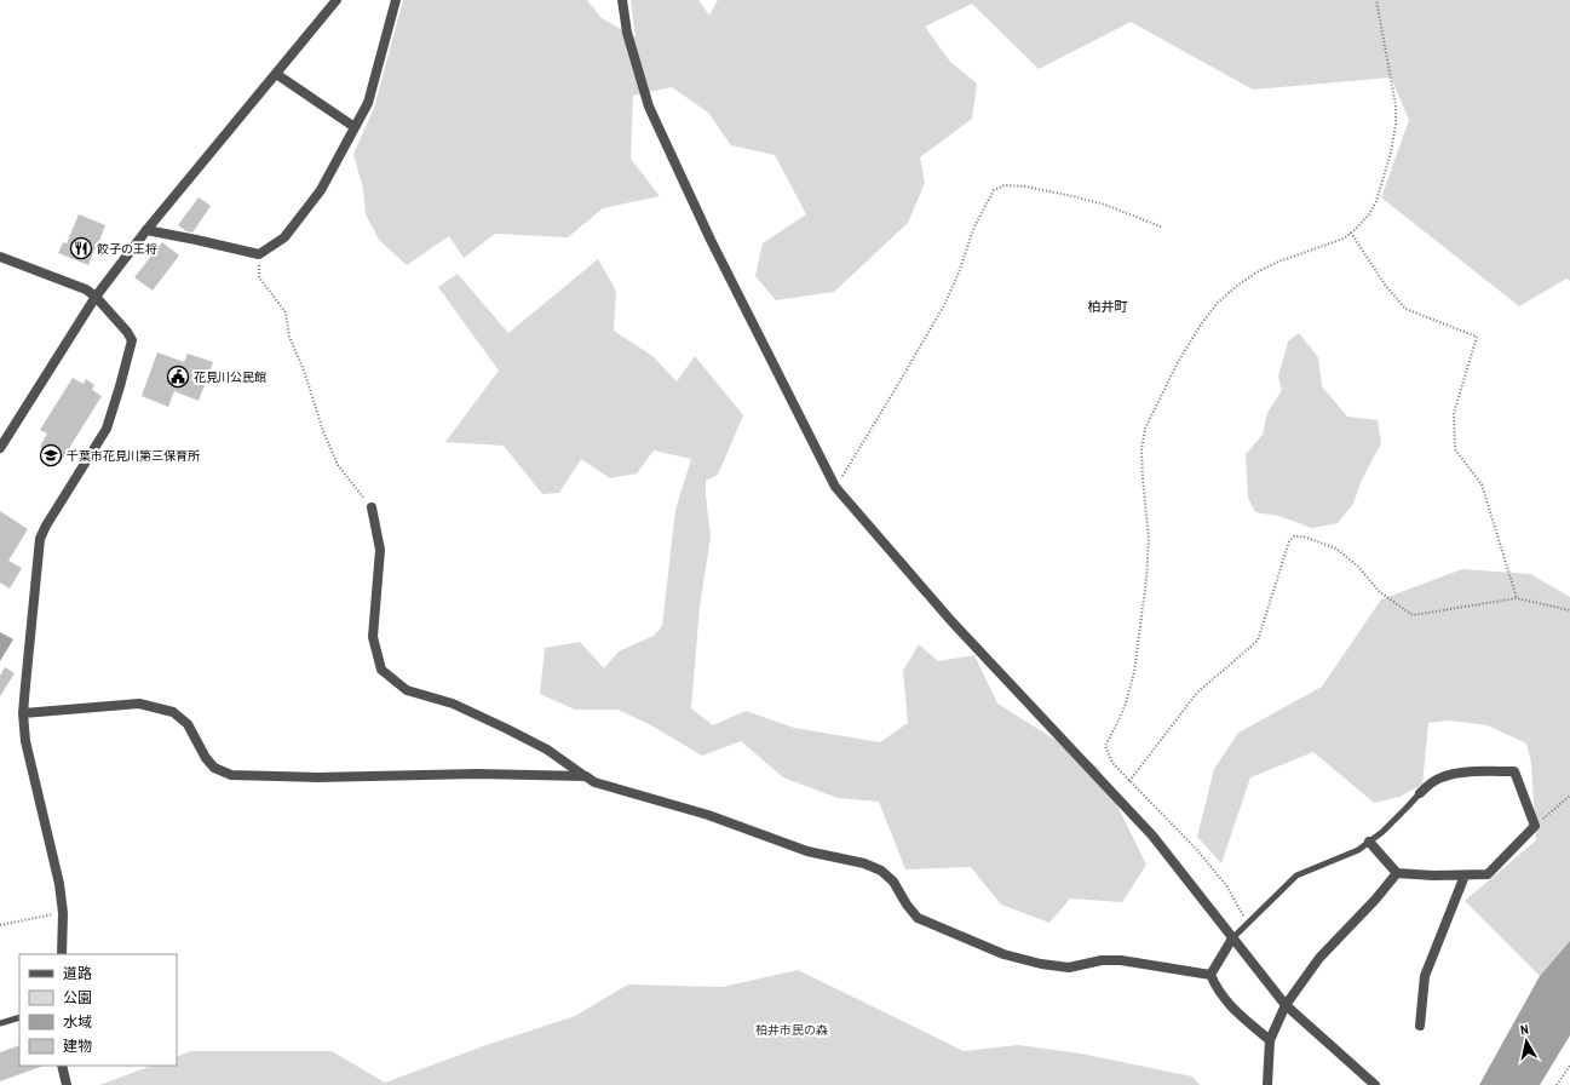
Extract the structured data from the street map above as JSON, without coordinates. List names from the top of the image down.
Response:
{
  "districts": ["柏井町"],
  "parks": ["柏井市民の森"],
  "places": {
    "restaurant": ["餃子の王将"],
    "public building": ["花見川公民館"],
    "school or university": ["千葉市花見川第三保育所"]
  },
  "legend": [
    "道路",
    "公園",
    "水域",
    "建物"
  ],
  "north": "top"
}
